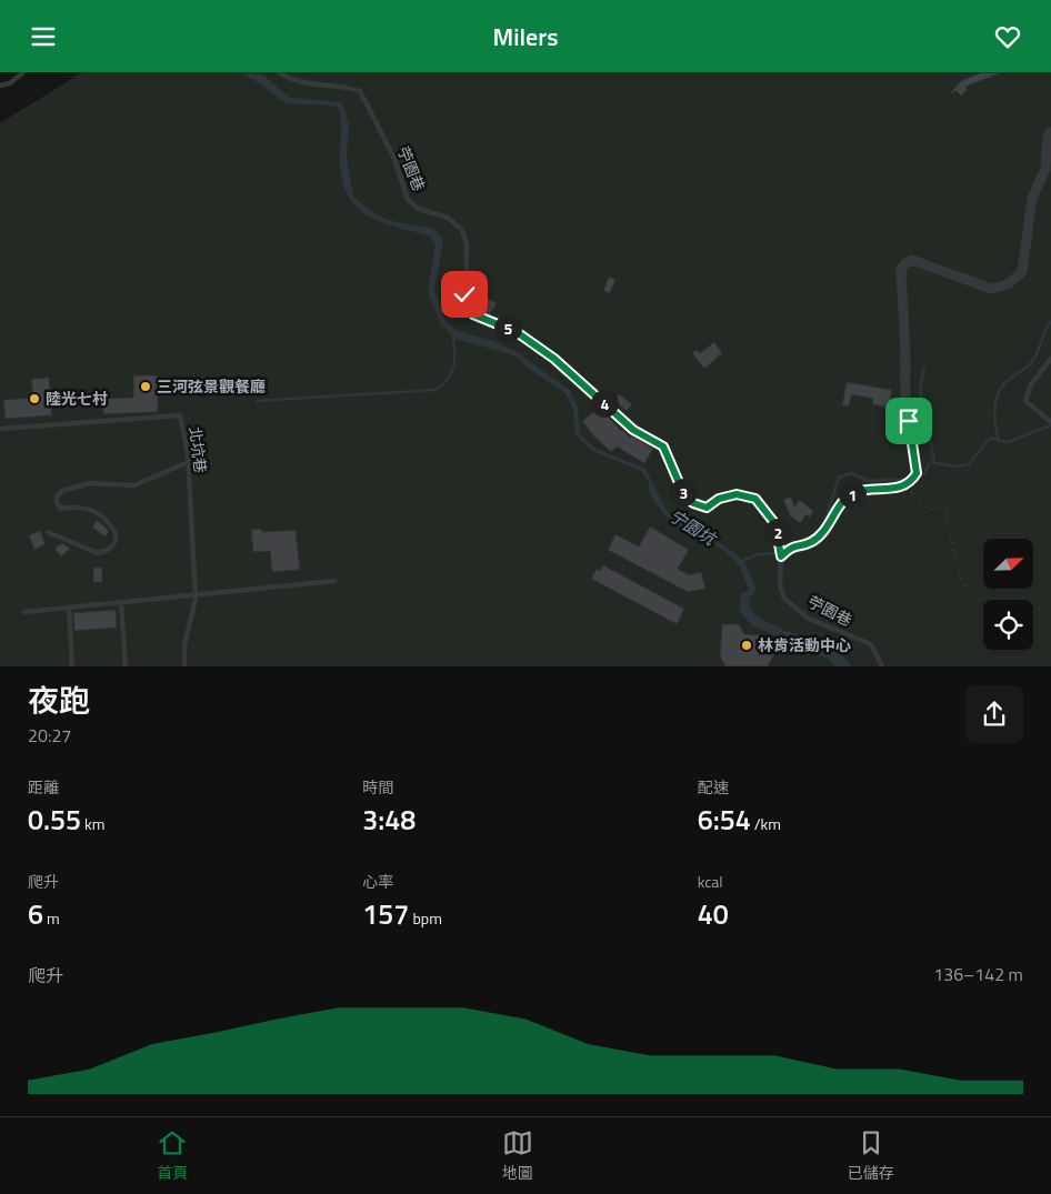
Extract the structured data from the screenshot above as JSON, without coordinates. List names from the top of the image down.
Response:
{
  "streets": {
    "lane": ["苧園巷", "北坑巷"]
  },
  "water": ["宁園坑"],
  "places": ["三河弦景觀餐廳", "陸光七村", "林肯活動中心"],
  "north": "top right",
  "page": {
    "header": "Milers",
    "pins": [
      "5",
      "4",
      "3",
      "1",
      "2"
    ],
    "heading": ["夜跑", "20:27"],
    "stats": [
      ["距離", "0.55 km"],
      ["時間", "3:48"],
      ["配速", "6:54 /km"],
      ["爬升", "6 m"],
      ["心率", "157 bpm"],
      ["kcal", "40"]
    ],
    "chart": ["爬升", "136–142 m"],
    "tabs": ["首頁", "地圖", "已儲存"]
  }
}
